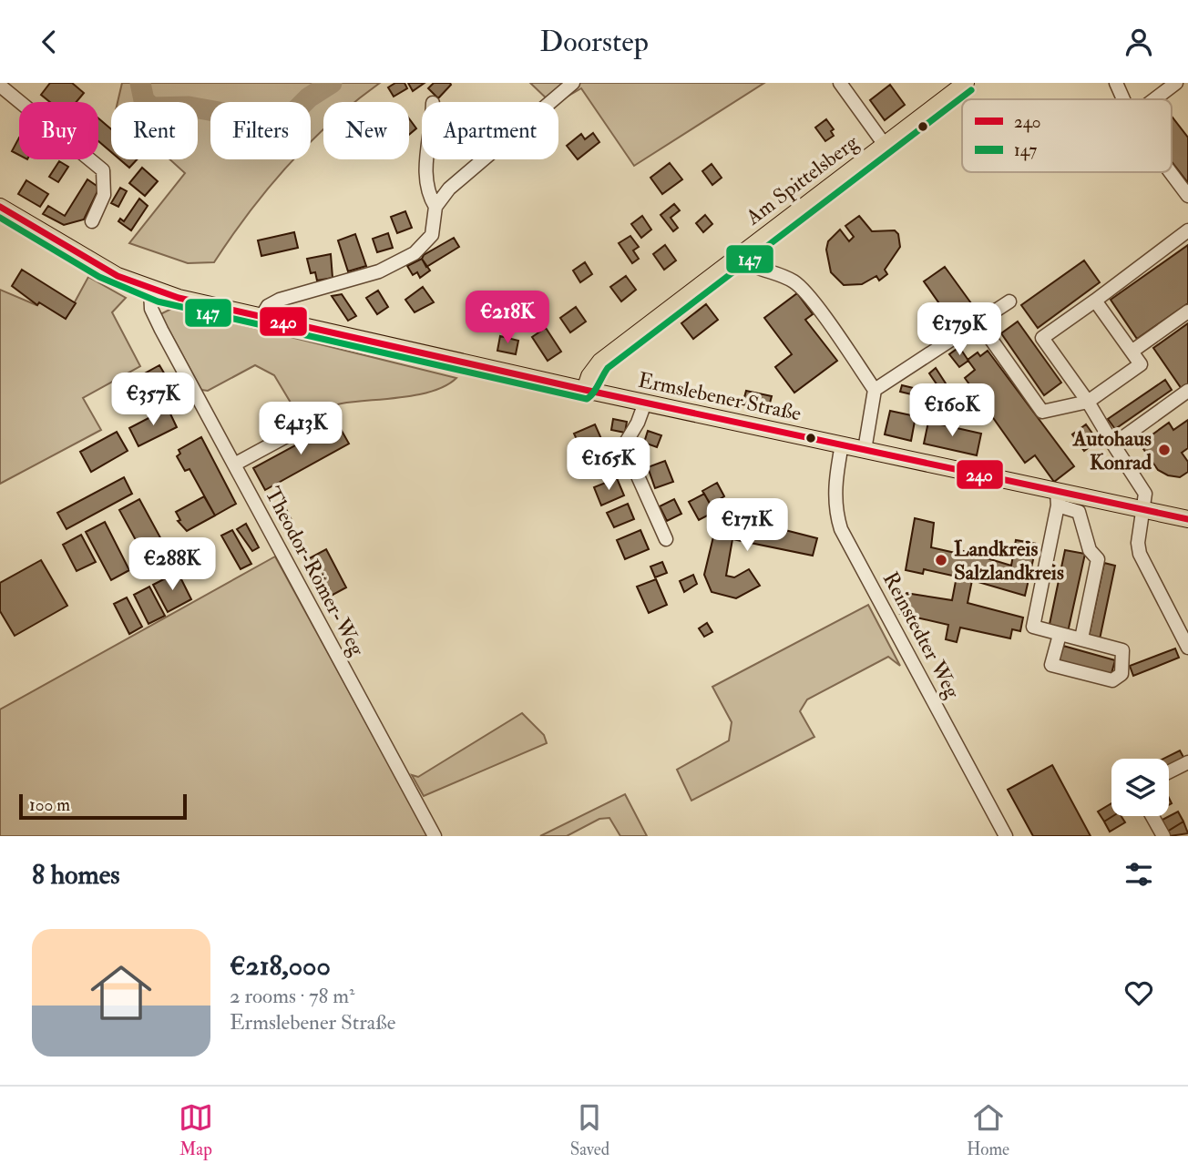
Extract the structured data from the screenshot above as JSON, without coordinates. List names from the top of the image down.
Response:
{
  "streets": {
    "main road": ["Am Spittelsberg", "Ermslebener Straße"],
    "street": ["Theodor-Römer-Weg", "Reinstedter Weg"]
  },
  "crossings": [
    ["Am Spittelsberg", "Ermslebener Straße"],
    ["Ermslebener Straße", "Theodor-Römer-Weg"],
    ["Ermslebener Straße", "Reinstedter Weg"]
  ],
  "places": ["Autohaus Konrad", "Landkreis Salzlandkreis"],
  "lines": ["transit line 147", "transit line 240"],
  "legend": ["240", "147"],
  "scale_bar": "100 m",
  "page": {
    "header": "Doorstep",
    "chip": [
      "Buy",
      "Rent",
      "Filters",
      "New",
      "Apartment"
    ],
    "price": [
      "€218K",
      "€179K",
      "€357K",
      "€160K",
      "€413K",
      "€165K",
      "€171K",
      "€288K"
    ],
    "scale": "100 m",
    "heading": "8 homes",
    "list": [
      {
        "name": "€218,000",
        "note": "2 rooms · 78 m² · Ermslebener Straße"
      }
    ],
    "tabs": ["Map", "Saved", "Home"]
  }
}
